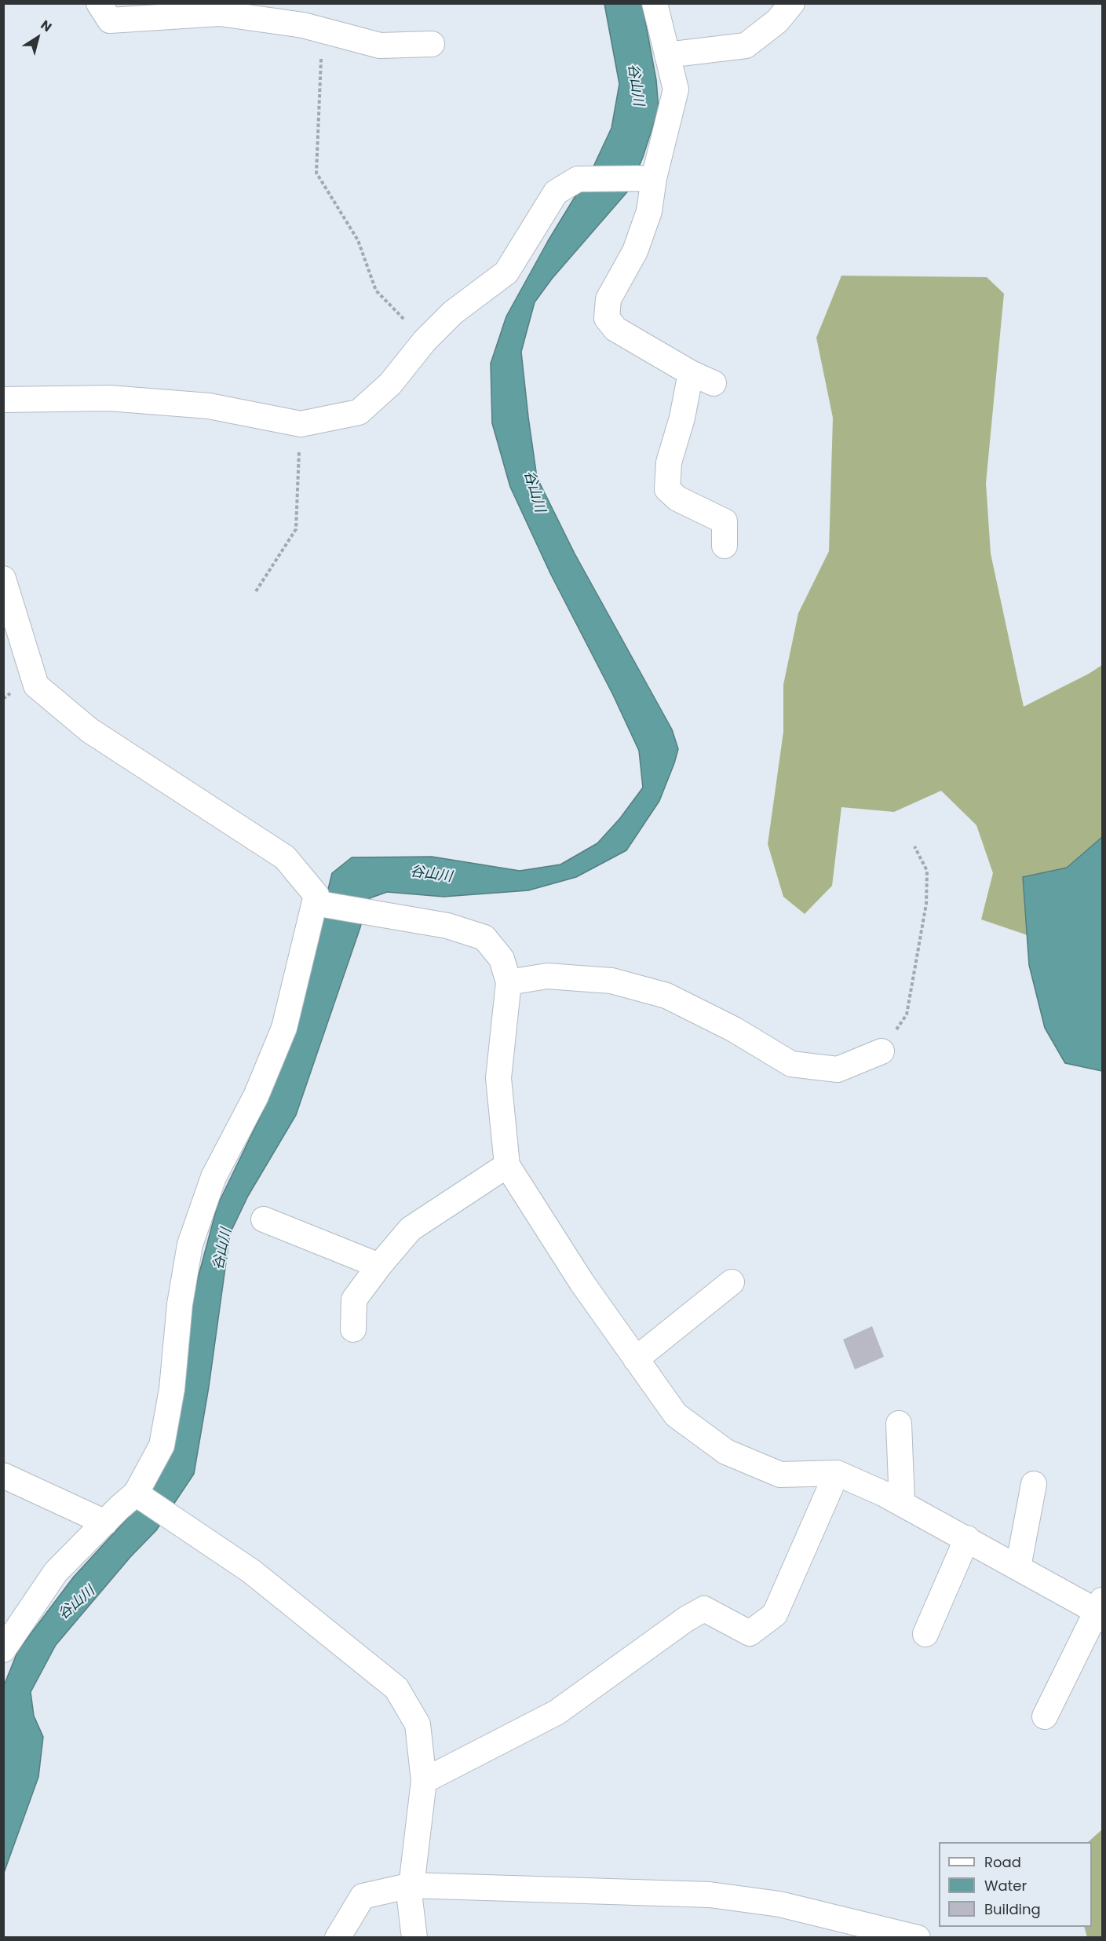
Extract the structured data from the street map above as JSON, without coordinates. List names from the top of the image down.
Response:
{
  "water": ["谷山川"],
  "legend": ["Road", "Water", "Building"],
  "north": "top right"
}
